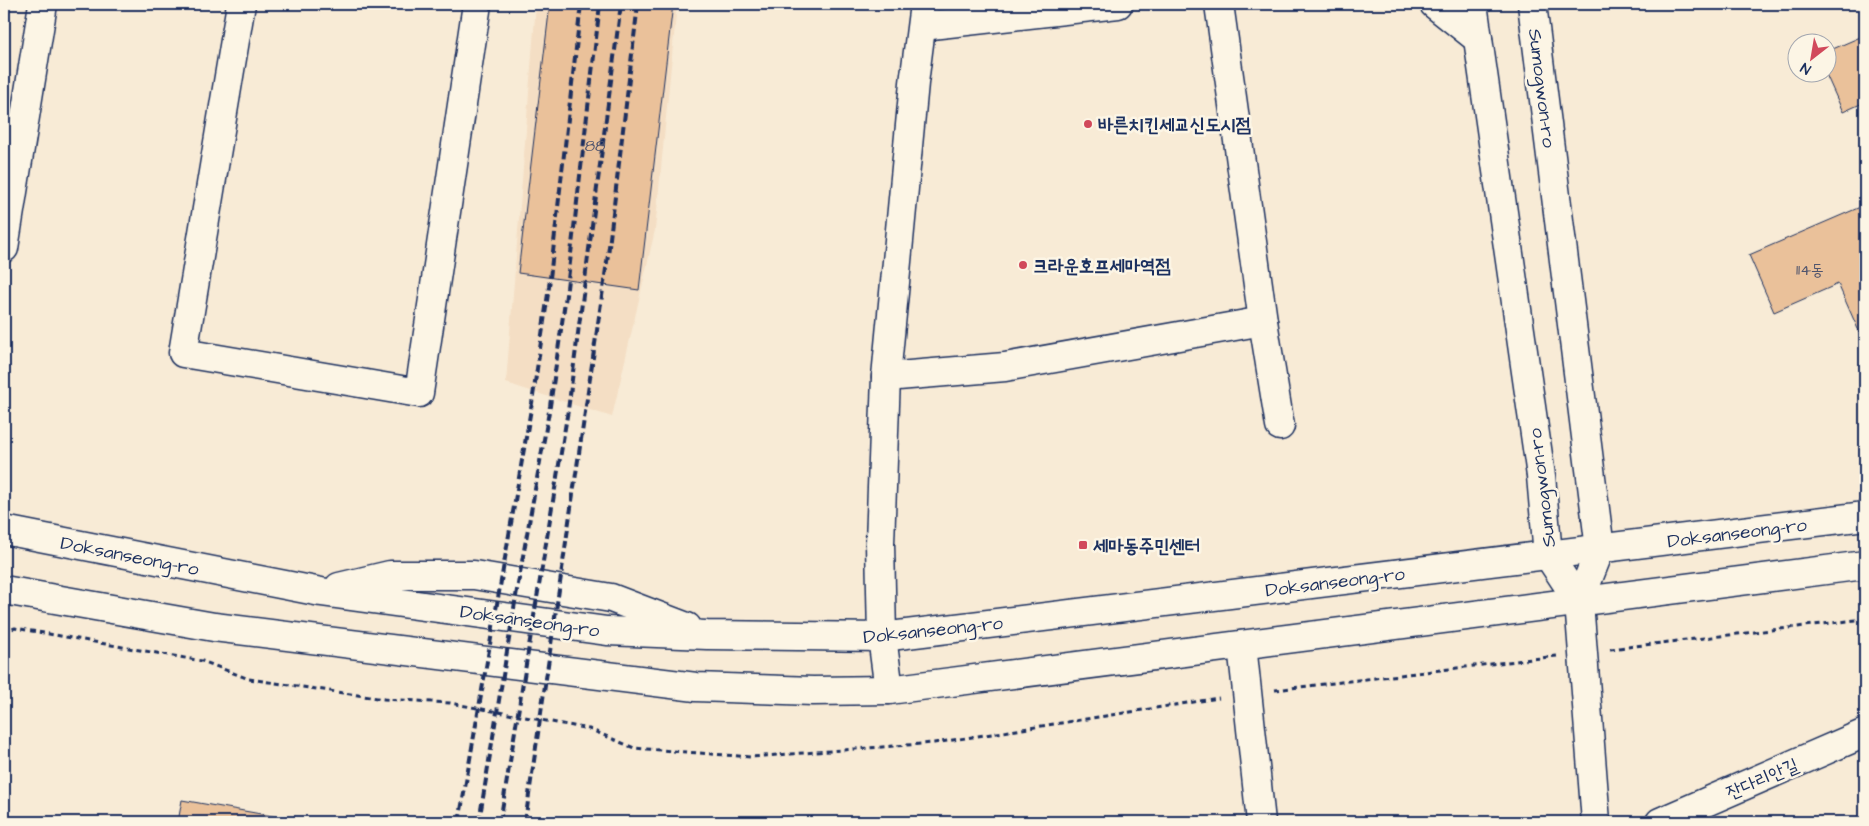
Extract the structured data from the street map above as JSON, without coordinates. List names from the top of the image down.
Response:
{
  "streets": {
    "street": ["Sumogwon-ro", "Doksanseong-ro", "잔다리안길"]
  },
  "crossings": [
    ["Sumogwon-ro", "Doksanseong-ro"]
  ],
  "places": {
    "other": ["바른치킨세교신도시점", "크라운호프세마역점"],
    "transit": ["세마동주민센터"]
  },
  "house_numbers": ["88", "114동"],
  "north": "bottom left"
}
